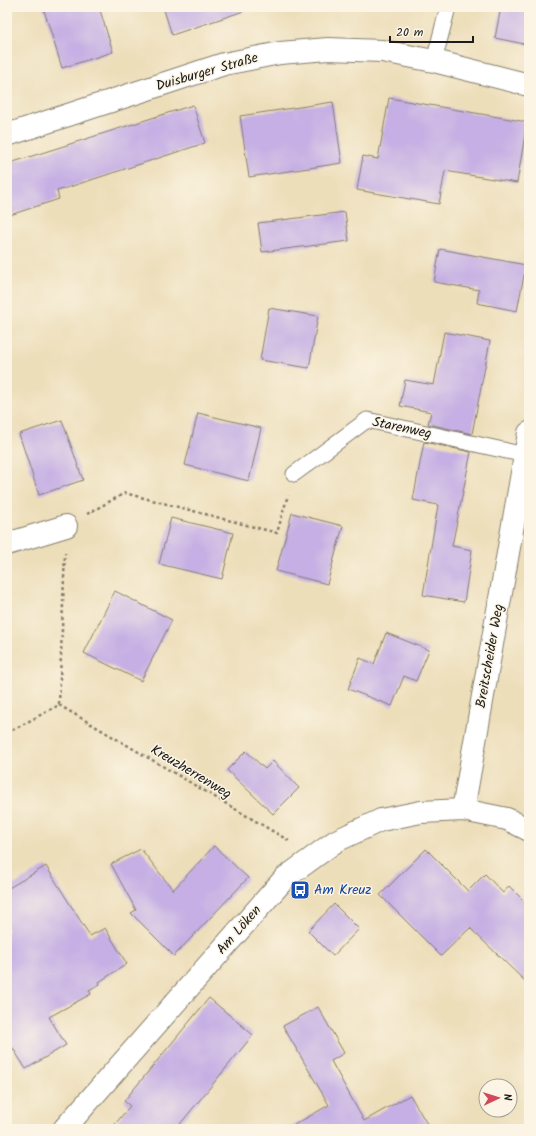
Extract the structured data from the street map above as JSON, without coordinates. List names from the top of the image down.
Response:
{
  "streets": {
    "street": ["Duisburger Straße", "Breitscheider Weg", "Am Löken"],
    "lane": ["Starenweg"],
    "path": ["Kreuzherrenweg"]
  },
  "crossings": [
    ["Starenweg", "Breitscheider Weg"],
    ["Breitscheider Weg", "Am Löken"],
    ["Kreuzherrenweg", "Am Löken"]
  ],
  "places": {
    "bus stop": ["Am Kreuz"]
  },
  "scale_bar": "20 m",
  "north": "right"
}
